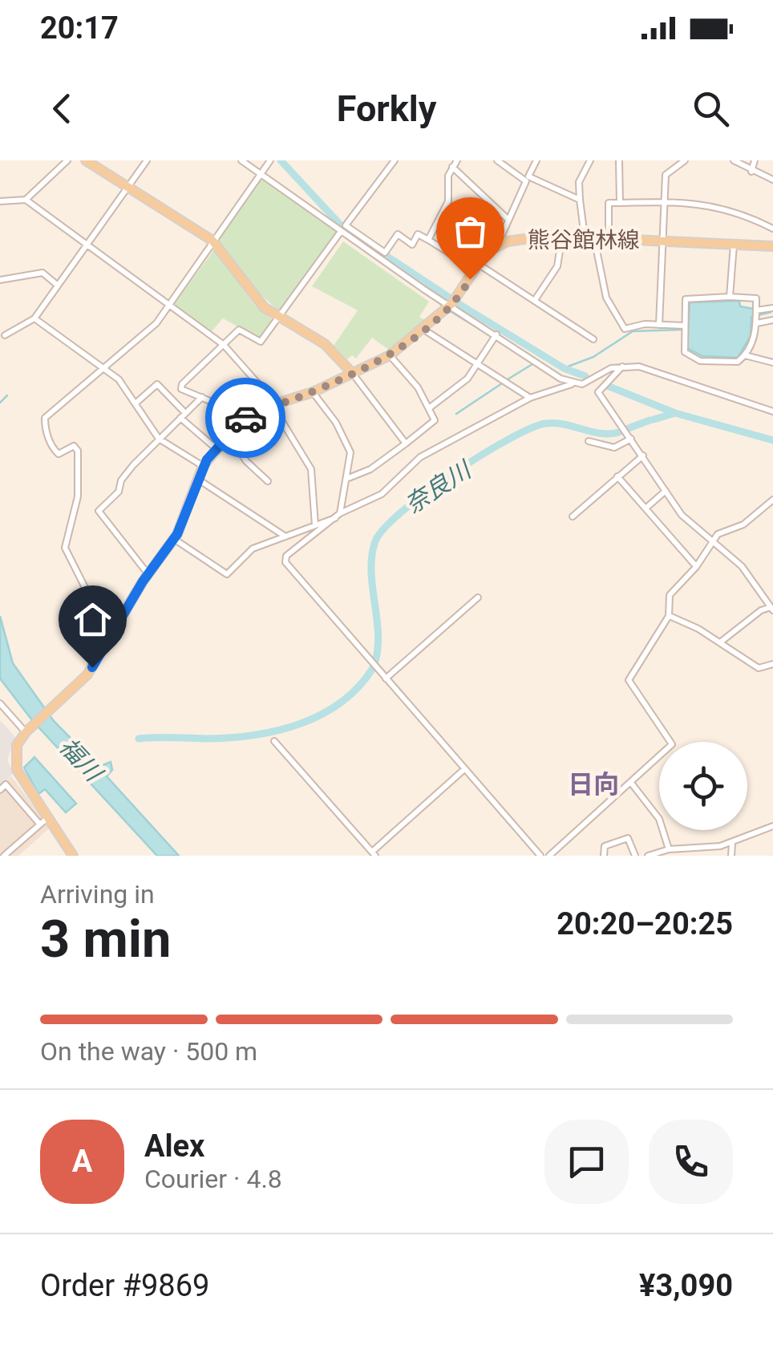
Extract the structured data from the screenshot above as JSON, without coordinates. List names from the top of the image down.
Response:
{
  "streets": {
    "main road": ["熊谷館林線"]
  },
  "districts": ["日向"],
  "water": ["奈良川", "福川"],
  "page": {
    "status": "20:17",
    "header": "Forkly",
    "heading": ["3 min", "Arriving in", "20:20–20:25"],
    "panel": [
      "Alex",
      "Courier · 4.8",
      "Order #9869",
      "¥3,090"
    ],
    "bar": "On the way · 500 m",
    "round": "A"
  }
}
